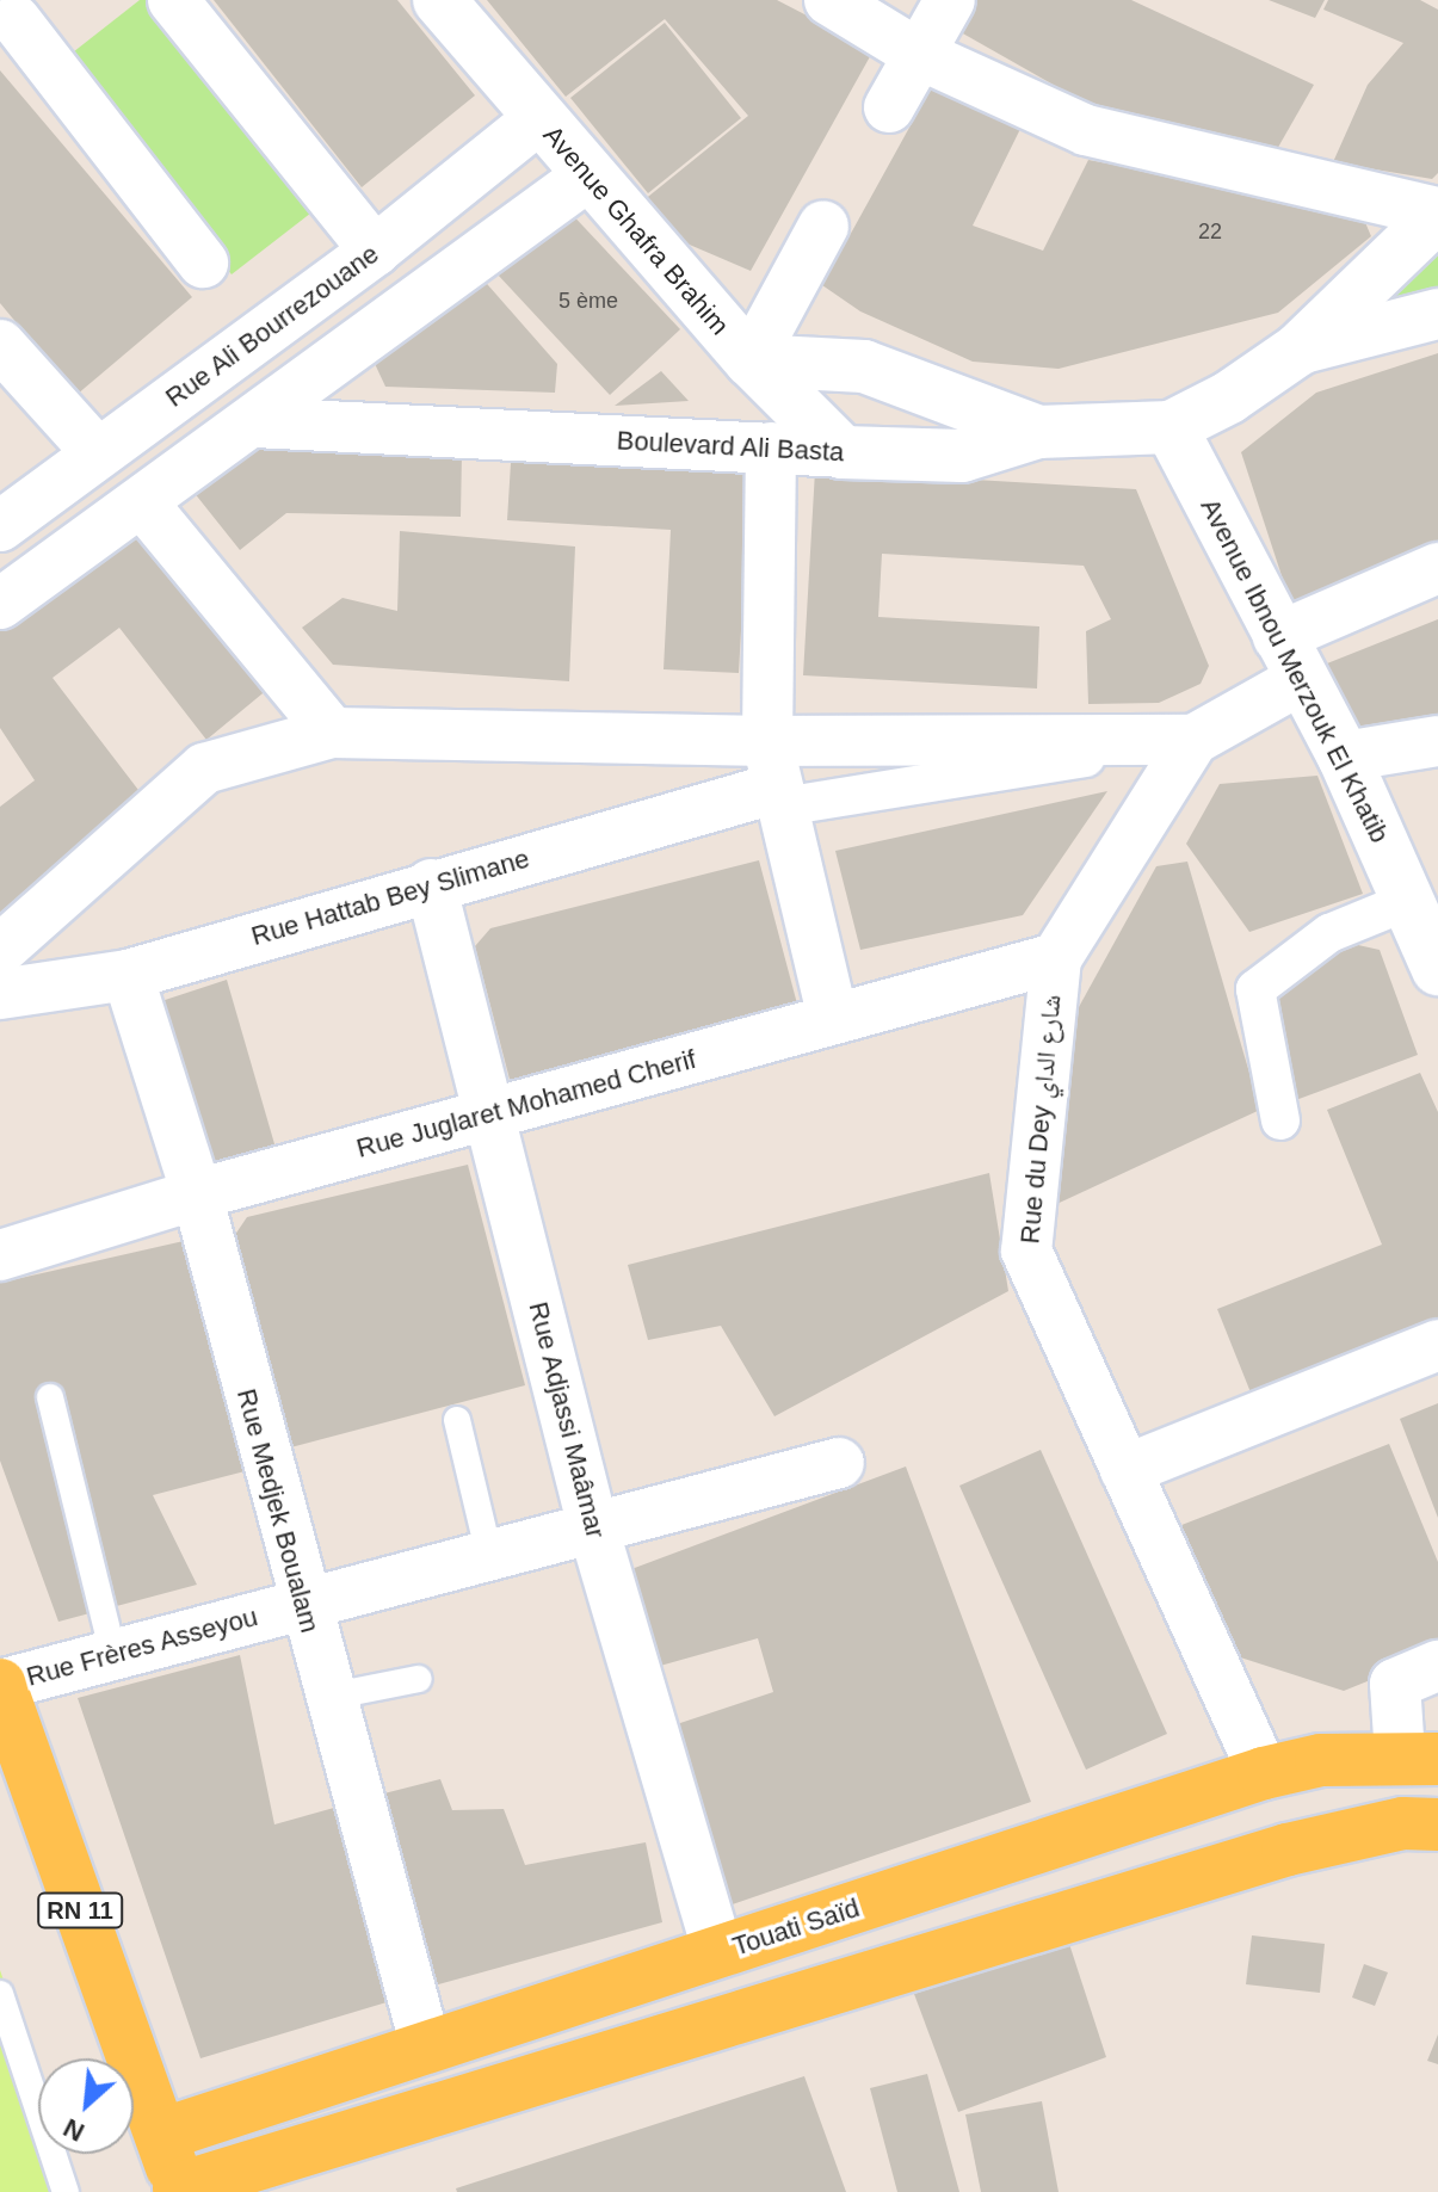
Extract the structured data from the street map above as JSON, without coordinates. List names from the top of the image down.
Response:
{
  "streets": {
    "main road": ["RN 11", "Touati Saïd"],
    "street": [
      "Avenue Ghafra Brahim",
      "Rue Ali Bourrezouane",
      "Boulevard Ali Basta",
      "Avenue Ibnou Merzouk El Khatib",
      "Rue Hattab Bey Slimane",
      "Rue Juglaret Mohamed Cherif",
      "Rue du Dey شارع الداي",
      "Rue Adjassi Maâmar",
      "Rue Medjek Boualam",
      "Rue Frères Asseyou"
    ]
  },
  "crossings": [
    ["Avenue Ghafra Brahim", "Rue Ali Bourrezouane"],
    ["Avenue Ghafra Brahim", "Boulevard Ali Basta"],
    ["Boulevard Ali Basta", "Avenue Ibnou Merzouk El Khatib"],
    ["Rue Hattab Bey Slimane", "Rue Adjassi Maâmar"],
    ["Rue Hattab Bey Slimane", "Rue Medjek Boualam"],
    ["Rue Juglaret Mohamed Cherif", "Rue du Dey شارع الداي"],
    ["Rue Juglaret Mohamed Cherif", "Rue Adjassi Maâmar"],
    ["Rue Juglaret Mohamed Cherif", "Rue Medjek Boualam"],
    ["Rue du Dey شارع الداي", "Touati Saïd"],
    ["Rue Adjassi Maâmar", "Rue Frères Asseyou"],
    ["Rue Adjassi Maâmar", "Touati Saïd"],
    ["Rue Medjek Boualam", "Rue Frères Asseyou"],
    ["Rue Medjek Boualam", "Touati Saïd"],
    ["Rue Frères Asseyou", "RN 11"],
    ["RN 11", "Touati Saïd"]
  ],
  "house_numbers": ["22", "5 ème"],
  "north": "bottom left"
}
